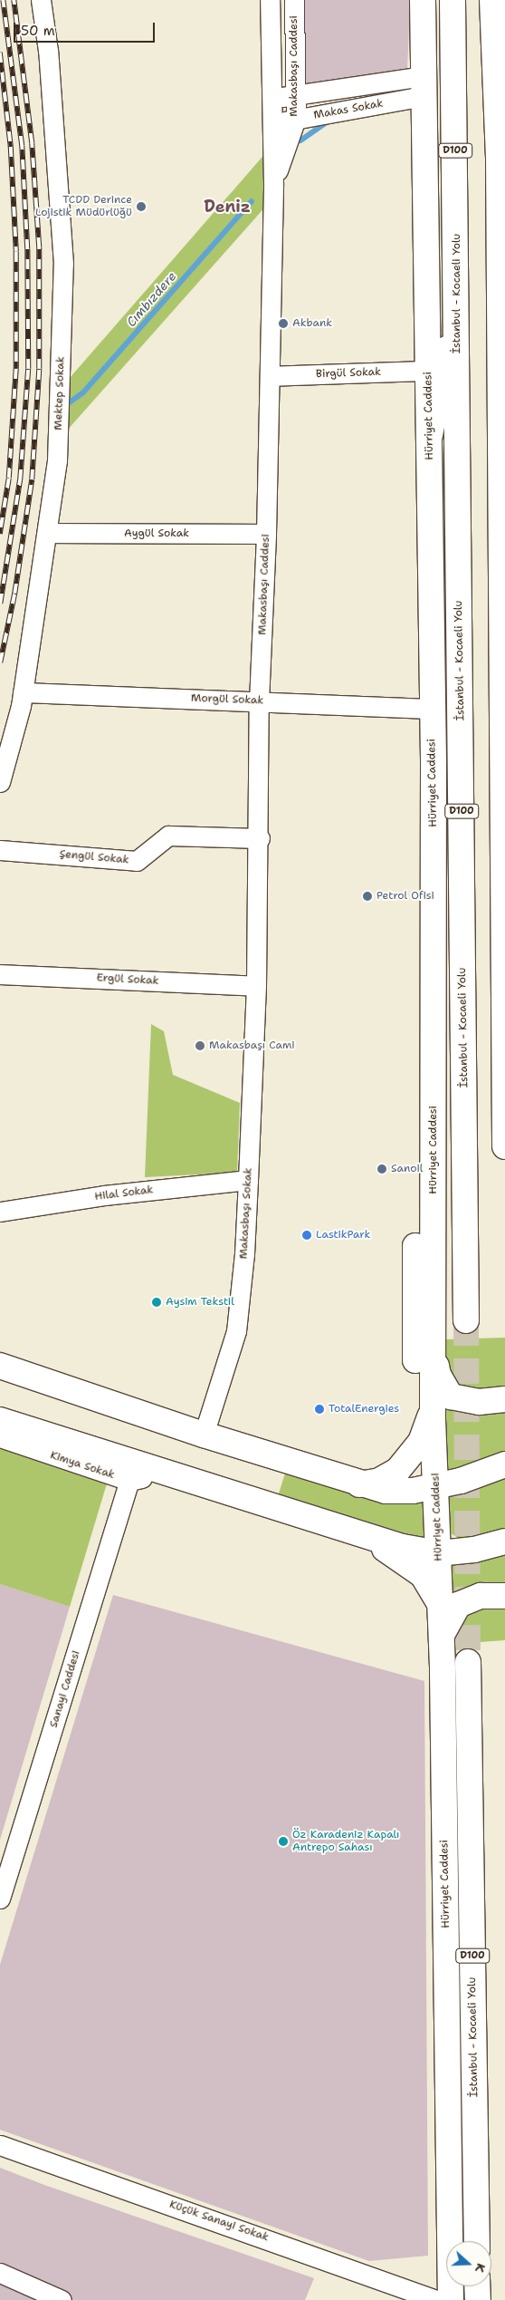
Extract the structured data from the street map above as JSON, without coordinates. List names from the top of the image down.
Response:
{
  "streets": {
    "main road": ["D100", "İstanbul - Kocaeli Yolu", "Hürriyet Caddesi"],
    "street": [
      "Makasbaşı Caddesi",
      "Makas Sokak",
      "Birgül Sokak",
      "Mektep Sokak",
      "Aygül Sokak",
      "Morgül Sokak",
      "Şengül Sokak",
      "Ergül Sokak",
      "Hilal Sokak",
      "Makasbaşı Sokak",
      "Kimya Sokak",
      "Sanayi Caddesi",
      "Küçük Sanayi Sokak"
    ]
  },
  "crossings": [
    ["Makasbaşı Caddesi", "Makas Sokak"],
    ["Makasbaşı Caddesi", "Birgül Sokak"],
    ["Makasbaşı Caddesi", "Aygül Sokak"],
    ["Makasbaşı Caddesi", "Morgül Sokak"],
    ["Makasbaşı Caddesi", "Şengül Sokak"],
    ["Makasbaşı Caddesi", "Ergül Sokak"],
    ["Makasbaşı Caddesi", "Makasbaşı Sokak"],
    ["Makas Sokak", "Hürriyet Caddesi"],
    ["Birgül Sokak", "Hürriyet Caddesi"],
    ["Mektep Sokak", "Aygül Sokak"],
    ["Mektep Sokak", "Morgül Sokak"],
    ["Hürriyet Caddesi", "Morgül Sokak"],
    ["Hürriyet Caddesi", "Küçük Sanayi Sokak"],
    ["Ergül Sokak", "Makasbaşı Sokak"],
    ["Hilal Sokak", "Makasbaşı Sokak"],
    ["Kimya Sokak", "Sanayi Caddesi"]
  ],
  "districts": ["Deniz"],
  "water": ["Cımbızdere"],
  "places": [
    "TCDD Derince Lojistik Müdürlüğü",
    "Akbank",
    "Petrol Ofisi",
    "Makasbaşı Cami",
    "Sanoil",
    "LastikPark",
    "Aysim Tekstil",
    "TotalEnergies",
    "Öz Karadeniz Kapalı Antrepo Sahası"
  ],
  "scale_bar": "50 m",
  "north": "right"
}
